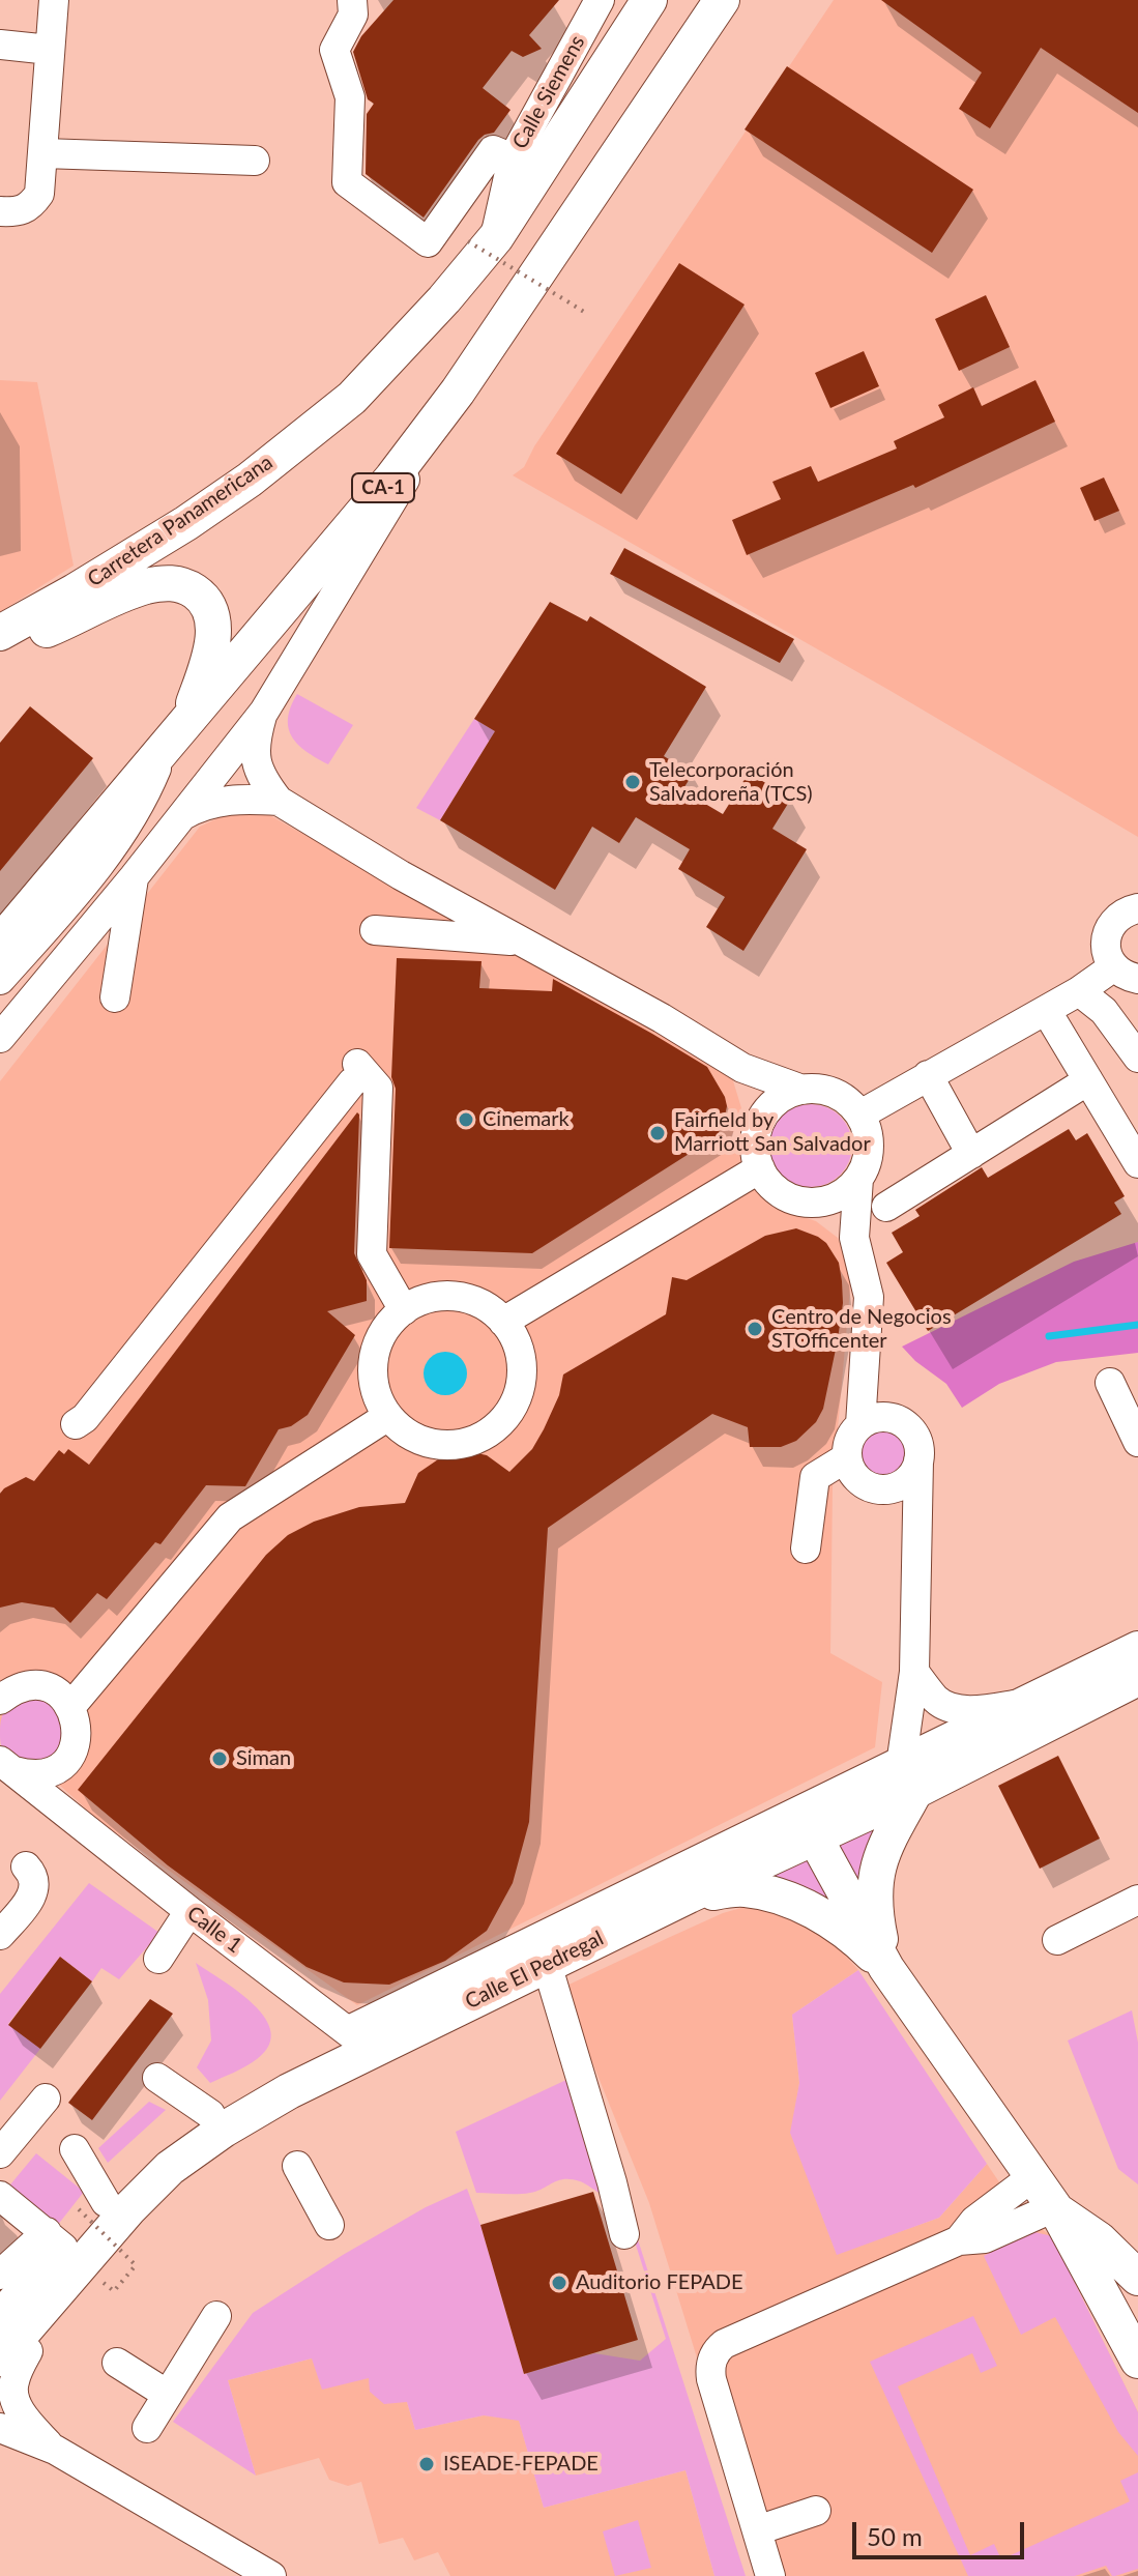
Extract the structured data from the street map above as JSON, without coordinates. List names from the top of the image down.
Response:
{
  "streets": {
    "main road": ["CA-1", "Carretera Panamericana", "Calle El Pedregal"],
    "street": ["Calle Siemens", "Calle 1"]
  },
  "crossings": [
    ["Calle Siemens", "Carretera Panamericana"],
    ["Calle 1", "Calle El Pedregal"]
  ],
  "places": [
    "Telecorporación Salvadoreña (TCS)",
    "Cinemark",
    "Fairfield by Marriott San Salvador",
    "Centro de Negocios STOfficenter",
    "Siman",
    "Auditorio FEPADE",
    "ISEADE-FEPADE"
  ],
  "scale_bar": "50 m"
}
